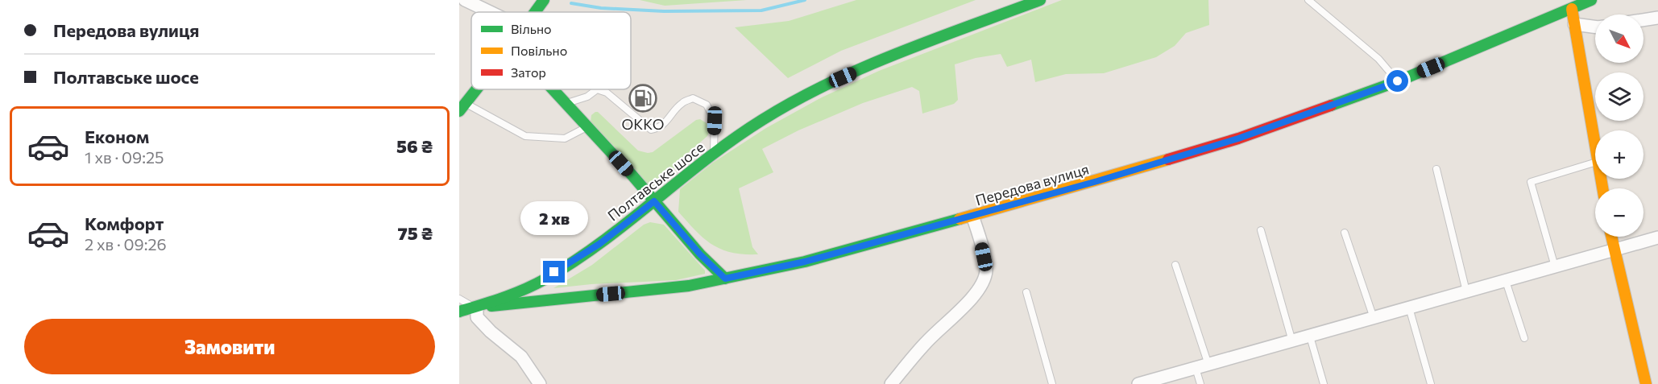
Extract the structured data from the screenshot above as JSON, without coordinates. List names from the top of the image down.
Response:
{
  "streets": {
    "street": ["Полтавське шосе", "Передова вулиця"]
  },
  "crossings": [
    ["Полтавське шосе", "Передова вулиця"]
  ],
  "places": {
    "fuel station": ["ОККО"]
  },
  "legend": ["Вільно", "Повільно", "Затор"],
  "north": "bottom right",
  "page": {
    "banner": ["Передова вулиця", "Полтавське шосе"],
    "map_buttons": ["+", "−"],
    "list": [
      {
        "name": "Економ",
        "note": "1 хв · 09:25",
        "value": "56 ₴"
      },
      {
        "name": "Комфорт",
        "note": "2 хв · 09:26",
        "value": "75 ₴"
      }
    ],
    "bubble": "2 хв",
    "buttons": "Замовити"
  }
}
